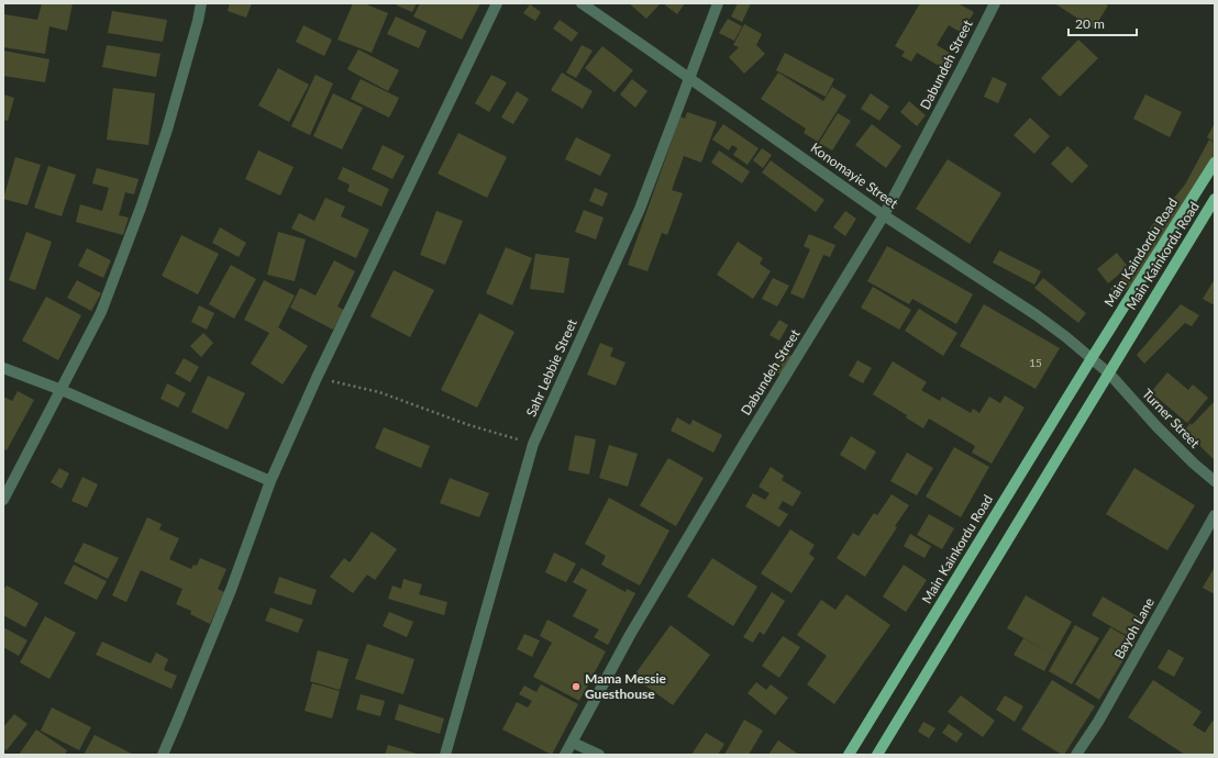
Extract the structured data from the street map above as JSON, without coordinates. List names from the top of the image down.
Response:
{
  "streets": {
    "main road": ["Main Kaindordu Road", "Main Kainkordu Road"],
    "street": [
      "Dabundeh Street",
      "Konomayie Street",
      "Sahr Lebbie Street",
      "Turner Street",
      "Bayoh Lane"
    ]
  },
  "crossings": [
    ["Dabundeh Street", "Konomayie Street"],
    ["Konomayie Street", "Main Kaindordu Road"],
    ["Konomayie Street", "Main Kainkordu Road"],
    ["Konomayie Street", "Sahr Lebbie Street"],
    ["Konomayie Street", "Turner Street"],
    ["Main Kaindordu Road", "Main Kainkordu Road"],
    ["Main Kainkordu Road", "Turner Street"]
  ],
  "places": ["Mama Messie Guesthouse"],
  "house_numbers": ["15"],
  "scale_bar": "20 m"
}
